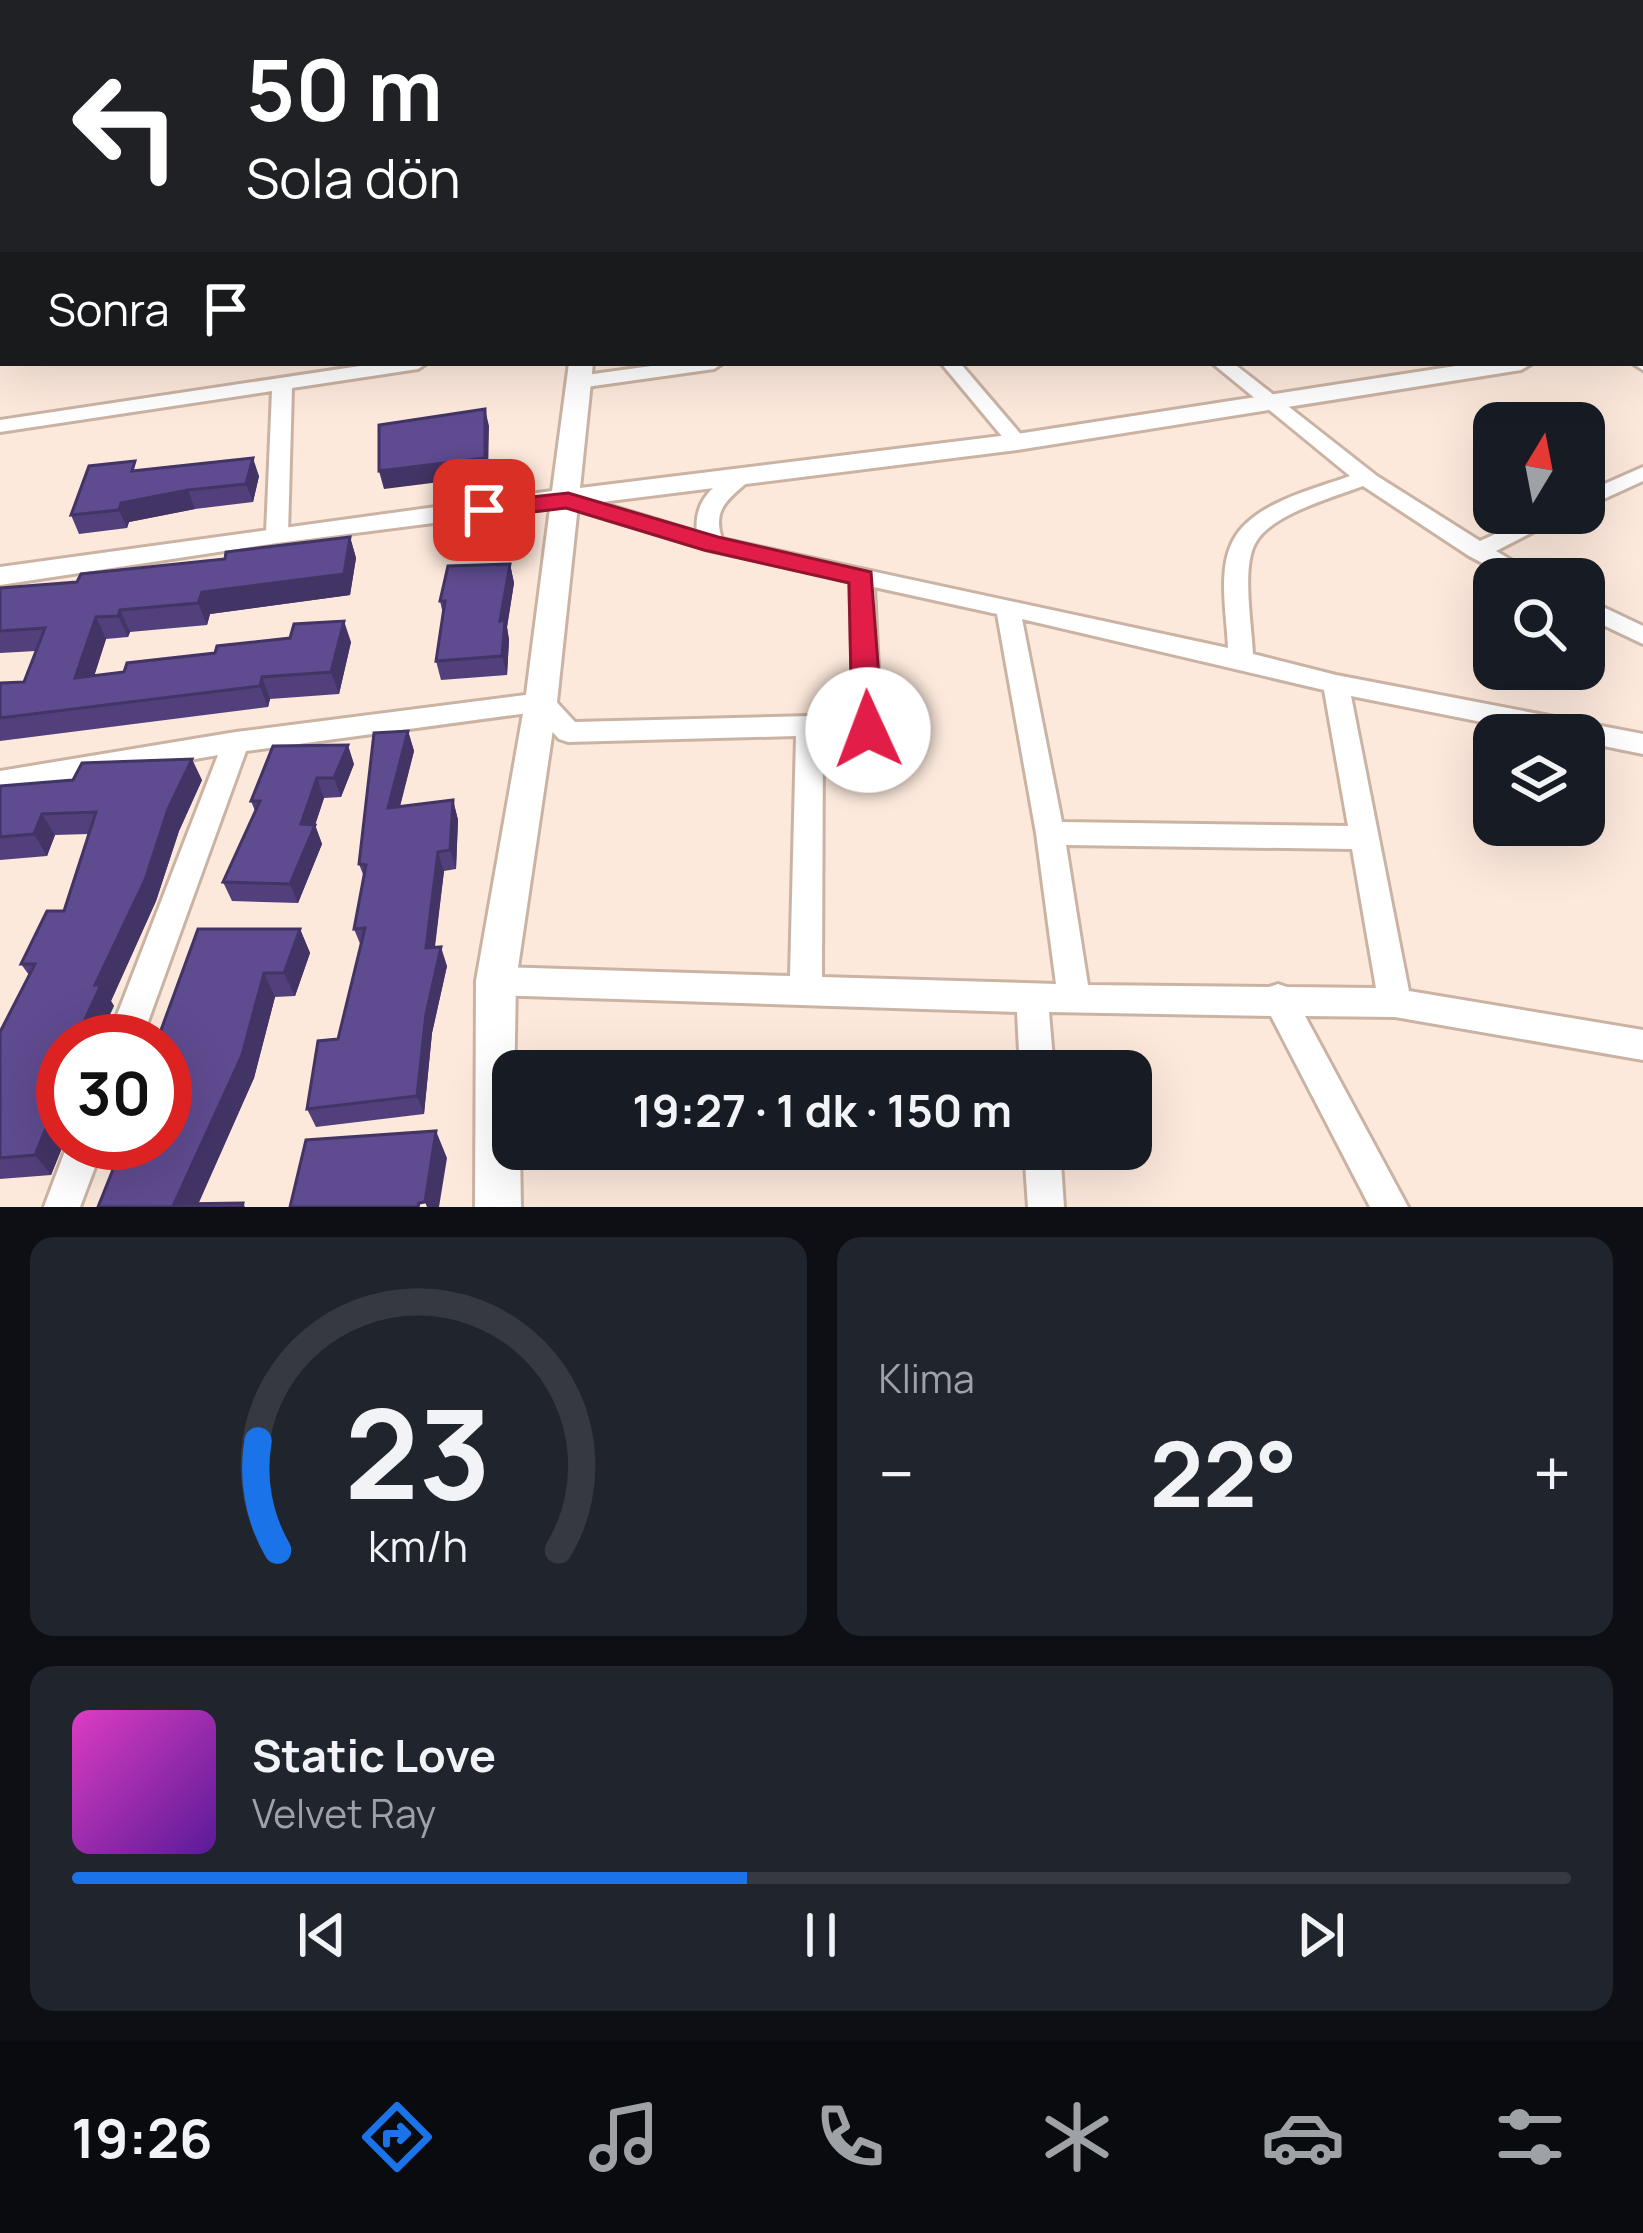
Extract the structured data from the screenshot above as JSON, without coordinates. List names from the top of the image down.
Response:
{
  "north": "top",
  "page": {
    "turn": ["50 m", "Sola dön"],
    "then": "Sonra",
    "limit": "30",
    "trip": "19:27 · 1 dk · 150 m",
    "tile": "Klima",
    "heat": ["−", "22°", "+"],
    "song": ["Static Love", "Velvet Ray"],
    "tabs": "19:26",
    "gauge": ["23", "km/h"]
  }
}
